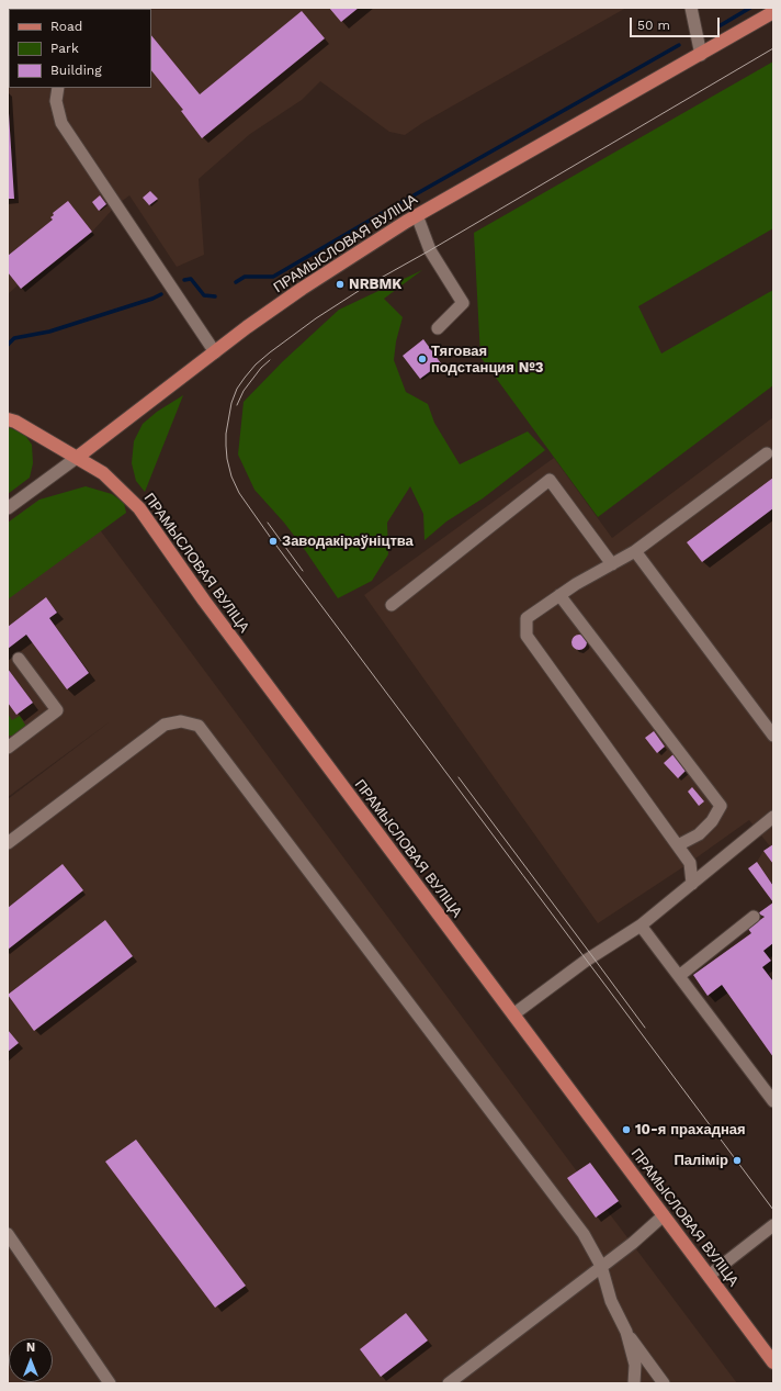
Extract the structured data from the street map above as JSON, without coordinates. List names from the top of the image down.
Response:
{
  "streets": {
    "main road": ["ПРАМЫСЛОВАЯ ВУЛІЦА"]
  },
  "places": [
    "NRBMK",
    "Тяговая подстанция №3",
    "Заводакіраўніцтва",
    "10-я прахадная",
    "Палімір"
  ],
  "legend": ["Road", "Park", "Building"],
  "scale_bar": "50 m",
  "north": "top"
}
